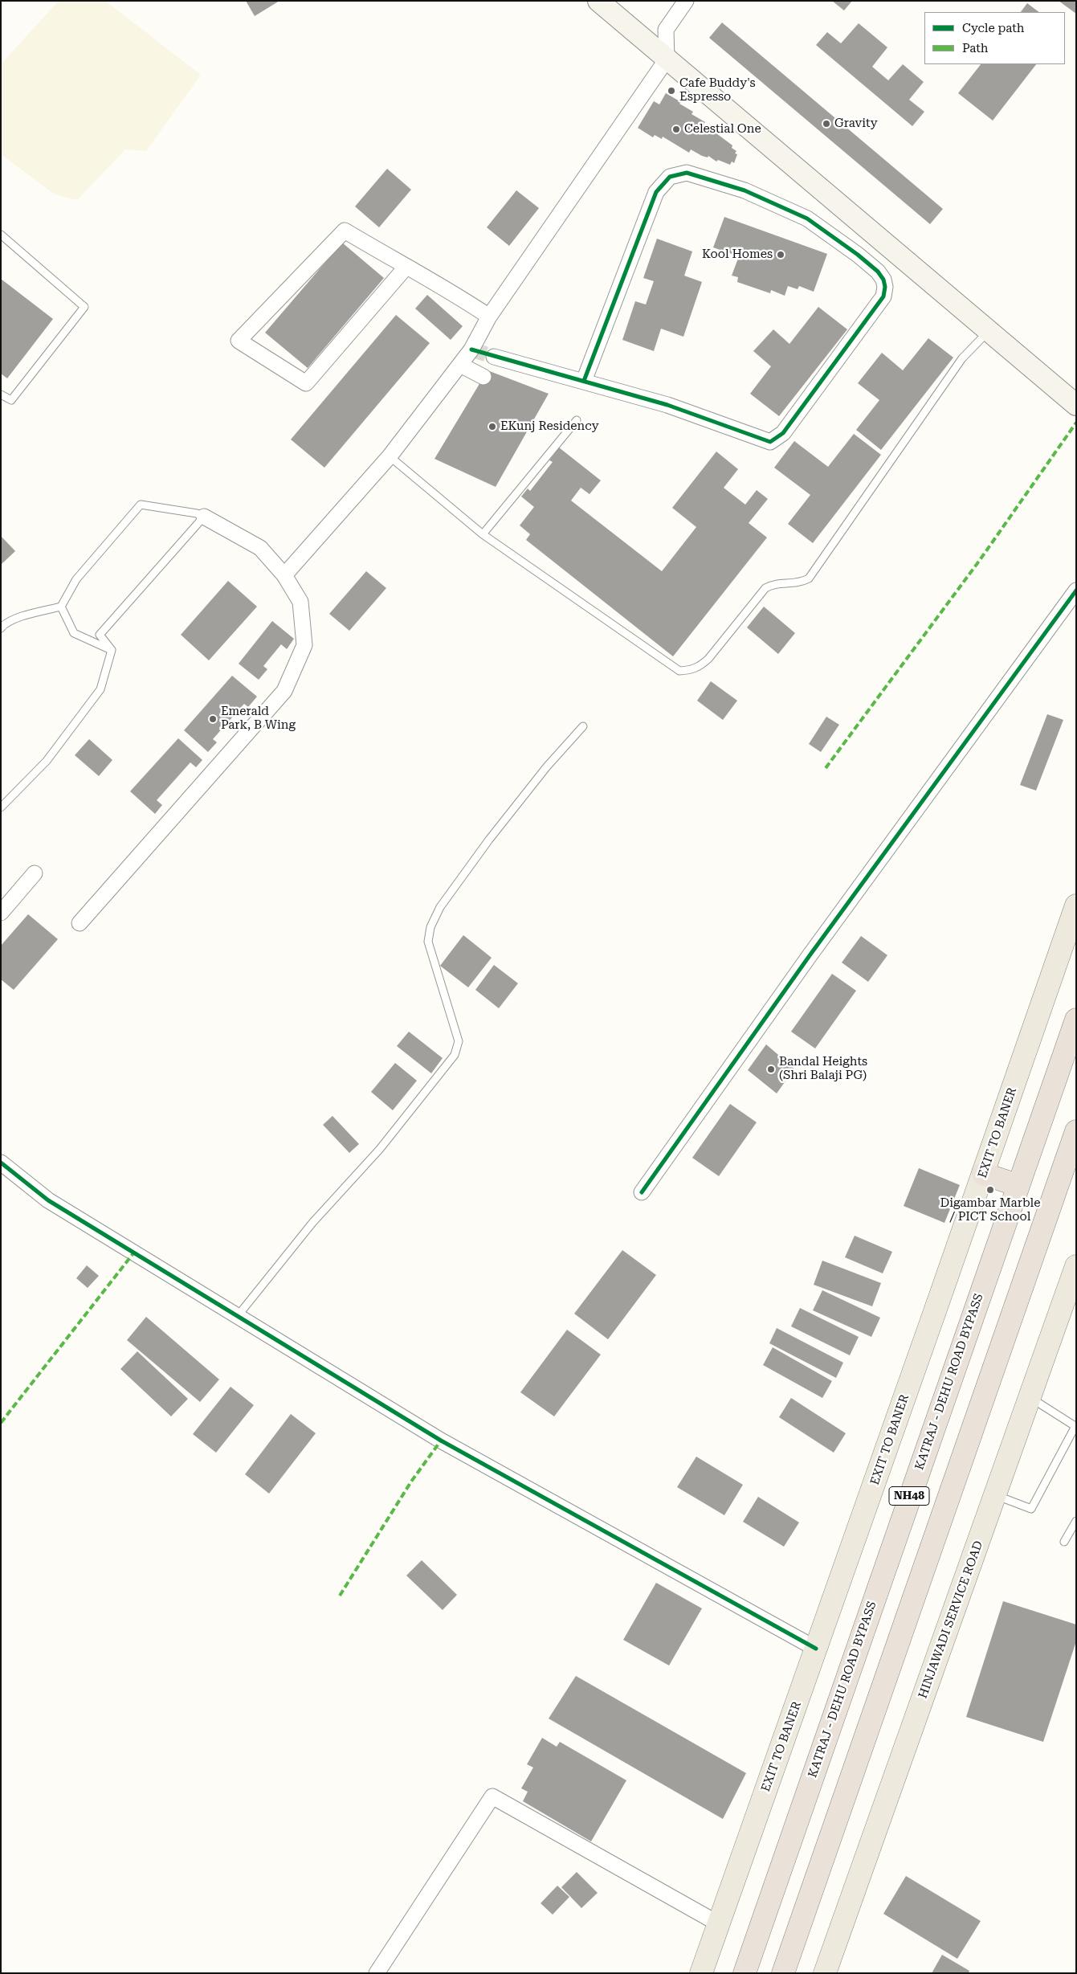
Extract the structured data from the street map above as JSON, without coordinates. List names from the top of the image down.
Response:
{
  "streets": {
    "highway": ["KATRAJ - DEHU ROAD BYPASS", "NH48"],
    "main road": ["EXIT TO BANER", "HINJAWADI SERVICE ROAD"]
  },
  "places": [
    "Cafe Buddy's Espresso",
    "Gravity",
    "Celestial One",
    "Kool Homes",
    "EKunj Residency",
    "Emerald Park, B Wing",
    "Bandal Heights (Shri Balaji PG)",
    "Digambar Marble / PICT School"
  ],
  "legend": ["Cycle path", "Path"]
}
